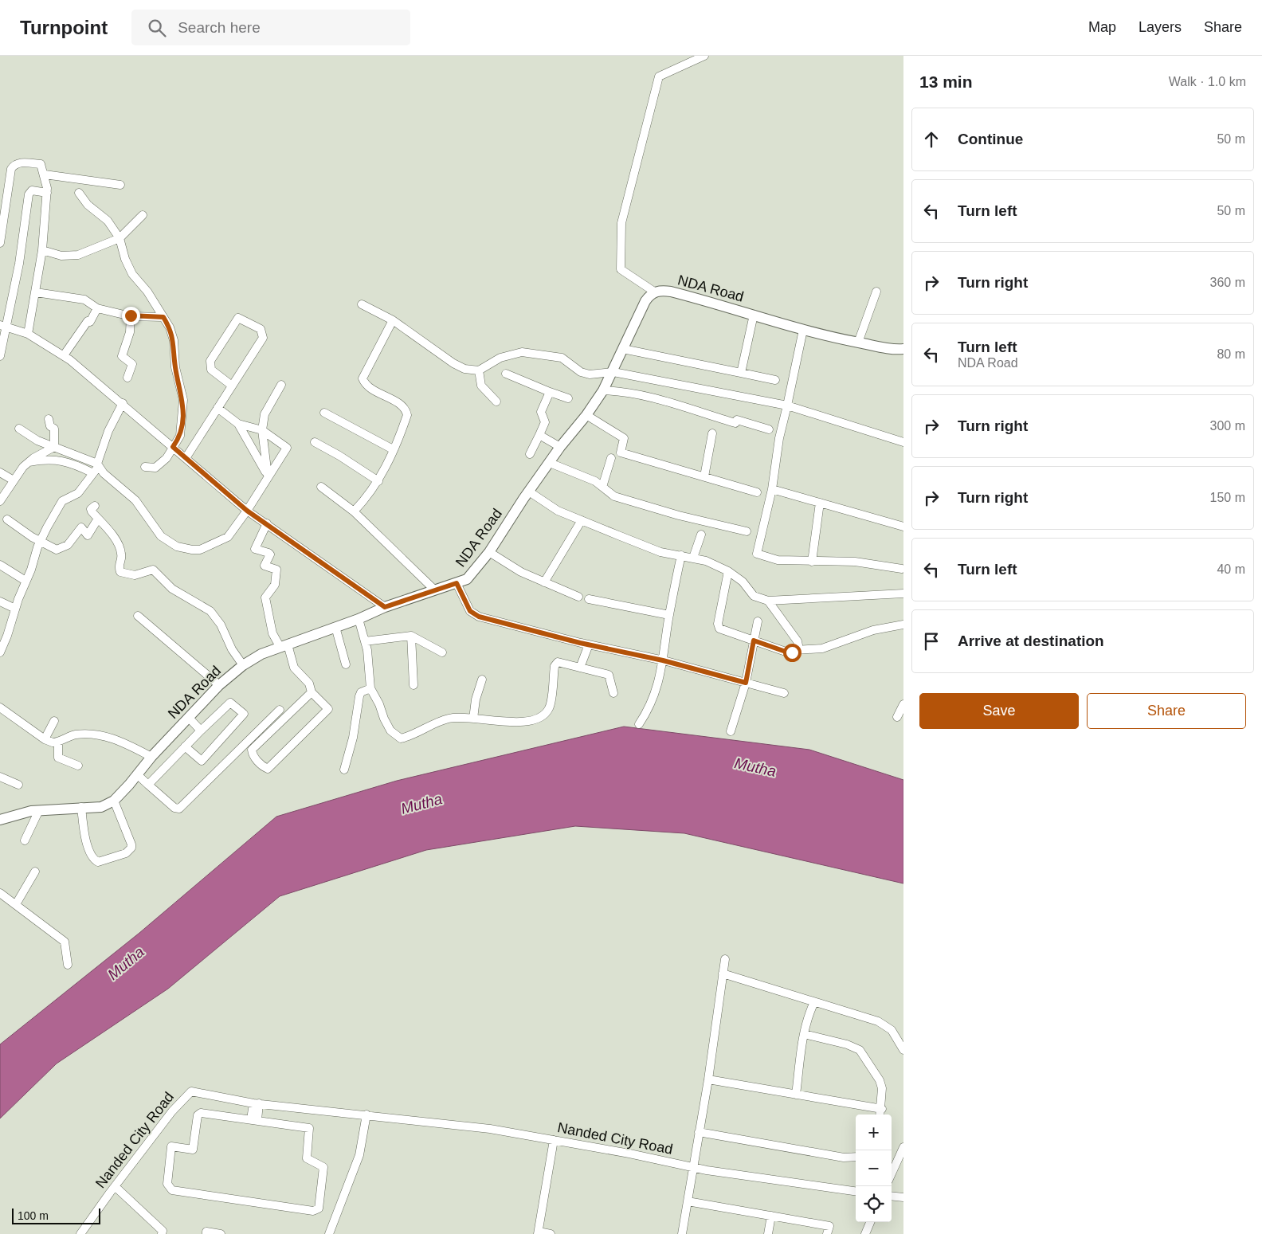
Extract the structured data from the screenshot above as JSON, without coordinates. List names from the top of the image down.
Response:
{
  "streets": {
    "main road": ["NDA Road"],
    "street": ["Nanded City Road"]
  },
  "water": ["Mutha"],
  "scale_bar": "100 m",
  "page": {
    "header": "Turnpoint",
    "search": "Search here",
    "nav": ["Map", "Layers", "Share"],
    "heading": ["13 min", "Walk · 1.0 km"],
    "list": [
      ["Continue", "50 m"],
      ["Turn left", "50 m"],
      ["Turn right", "360 m"],
      ["Turn left", "NDA Road", "80 m"],
      ["Turn right", "300 m"],
      ["Turn right", "150 m"],
      ["Turn left", "40 m"],
      "Arrive at destination"
    ],
    "buttons": ["Save", "Share"],
    "map_buttons": ["+", "−"],
    "scale": "100 m"
  }
}
